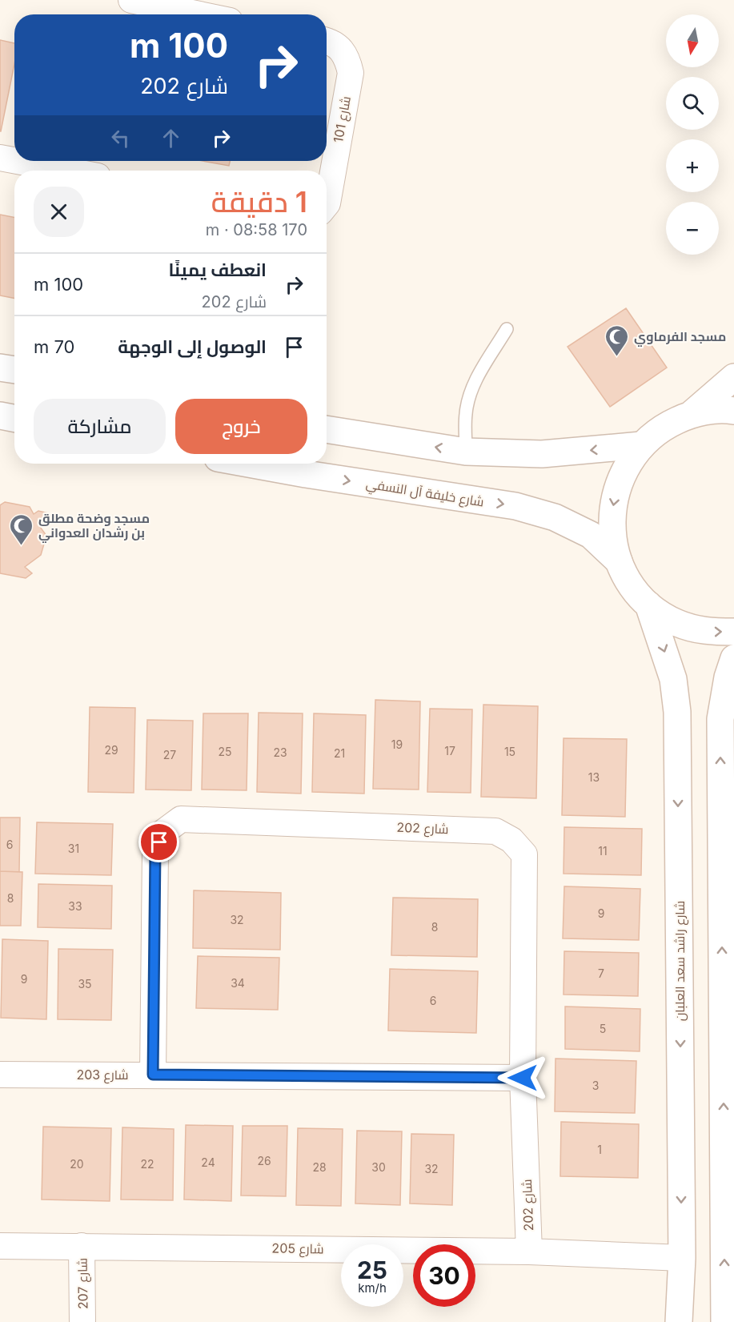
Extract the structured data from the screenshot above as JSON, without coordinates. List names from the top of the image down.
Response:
{
  "streets": {
    "main road": ["شارع خليفة آل النسفي", "شارع راشد سعد العلبان"],
    "street": [
      "شارع 101",
      "شارع 202",
      "شارع 203",
      "شارع 205",
      "شارع 207"
    ]
  },
  "crossings": [
    ["شارع 202", "شارع 203"],
    ["شارع 202", "شارع 205"],
    ["شارع راشد سعد العلبان", "شارع 205"],
    ["شارع 205", "شارع 207"]
  ],
  "places": {
    "mosque": ["مسجد الفرماوي", "مسجد وضحة مطلق بن رشدان العدواني"]
  },
  "house_numbers": [
    "19",
    "29",
    "17",
    "25",
    "15",
    "23",
    "21",
    "27",
    "13",
    "6",
    "31",
    "11",
    "8",
    "33",
    "9",
    "32",
    "8",
    "7",
    "9",
    "34",
    "35",
    "6",
    "5",
    "3",
    "1",
    "26",
    "24",
    "20",
    "22",
    "28",
    "30",
    "32"
  ],
  "north": "bottom",
  "page": {
    "map_buttons": ["+", "−"],
    "turn": ["100 m", "شارع 202"],
    "heading": ["1 دقيقة", "170 m · 08:58"],
    "list": [
      {
        "name": "انعطف يمينًا",
        "note": "شارع 202",
        "value": "100 m"
      },
      {
        "name": "الوصول إلى الوجهة",
        "value": "70 m"
      }
    ],
    "buttons": ["خروج", "مشاركة"],
    "speed": "25 km/h",
    "limit": "30"
  }
}
